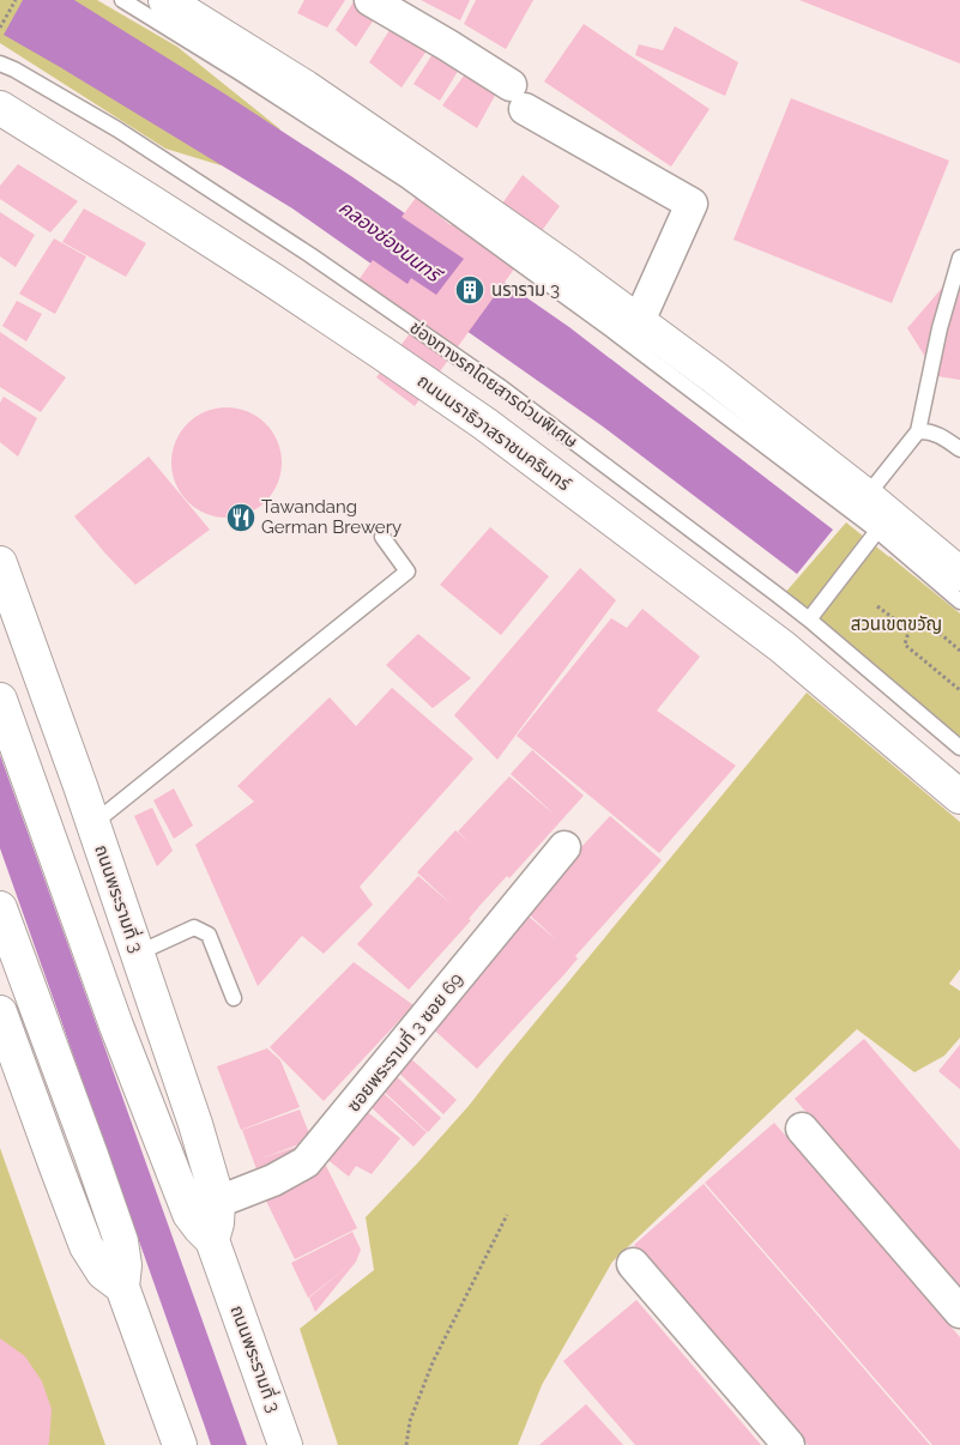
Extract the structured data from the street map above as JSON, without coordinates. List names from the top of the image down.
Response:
{
  "streets": {
    "main road": ["ถนนนราธิวาสราชนครินทร์", "ถนนพระรามที่ 3"],
    "street": ["ซอยพระรามที่ 3 ซอย 69"],
    "lane": ["ช่องทางรถโดยสารด่วนพิเศษ"]
  },
  "crossings": [
    ["ถนนพระรามที่ 3", "ซอยพระรามที่ 3 ซอย 69"]
  ],
  "water": ["คลองช่องนนทรี"],
  "parks": ["สวนเขตขวัญ"],
  "places": {
    "building": ["นราราม 3"],
    "restaurant": ["Tawandang German Brewery"]
  }
}
